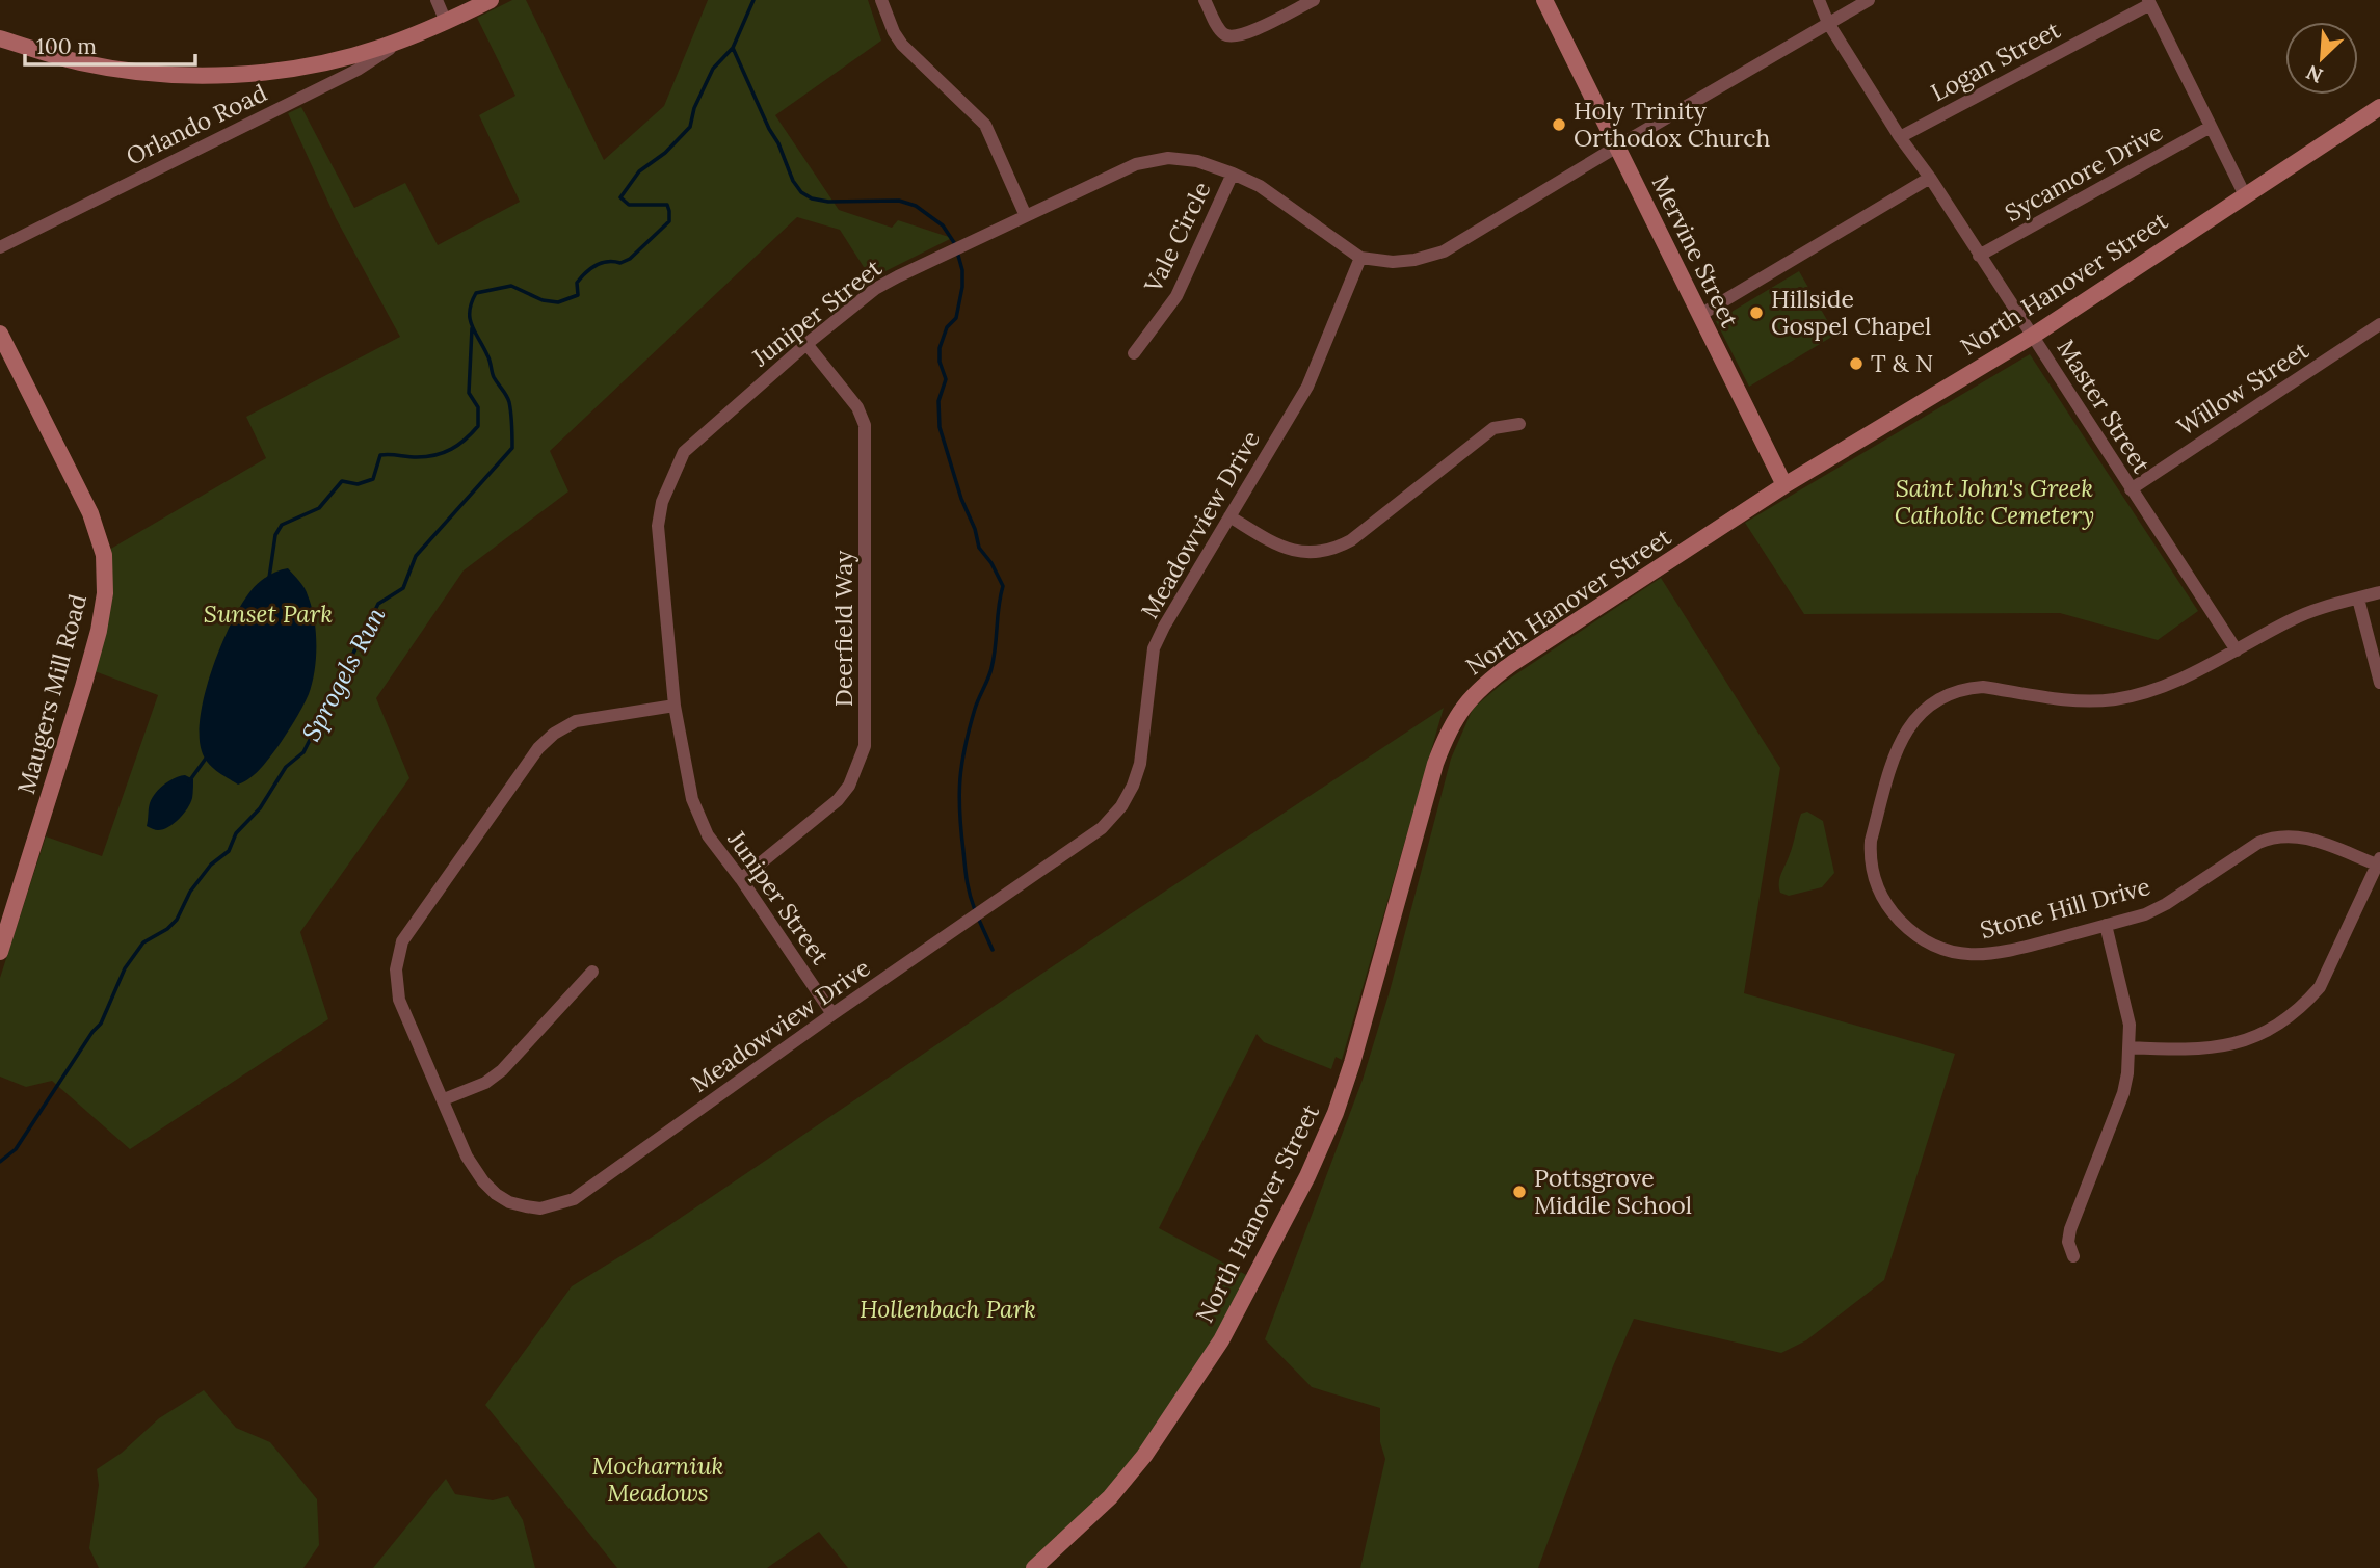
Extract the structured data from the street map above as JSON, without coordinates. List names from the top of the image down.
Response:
{
  "streets": {
    "street": [
      "Logan Street",
      "Orlando Road",
      "Sycamore Drive",
      "Vale Circle",
      "Mervine Street",
      "North Hanover Street",
      "Juniper Street",
      "Willow Street",
      "Master Street",
      "Meadowview Drive",
      "Deerfield Way",
      "Maugers Mill Road",
      "Stone Hill Drive"
    ]
  },
  "crossings": [
    ["Logan Street", "Master Street"],
    ["Sycamore Drive", "Master Street"],
    ["Vale Circle", "Juniper Street"],
    ["Mervine Street", "North Hanover Street"],
    ["Mervine Street", "Juniper Street"],
    ["North Hanover Street", "Master Street"],
    ["Juniper Street", "Master Street"],
    ["Juniper Street", "Meadowview Drive"],
    ["Juniper Street", "Deerfield Way"],
    ["Willow Street", "Master Street"],
    ["Master Street", "Stone Hill Drive"]
  ],
  "water": ["Sprogels Run"],
  "parks": [
    "Saint John's Greek Catholic Cemetery",
    "Sunset Park",
    "Hollenbach Park",
    "Mocharniuk Meadows"
  ],
  "places": [
    "Holy Trinity Orthodox Church",
    "Hillside Gospel Chapel",
    "T & N",
    "Pottsgrove Middle School"
  ],
  "scale_bar": "100 m",
  "north": "bottom left"
}
